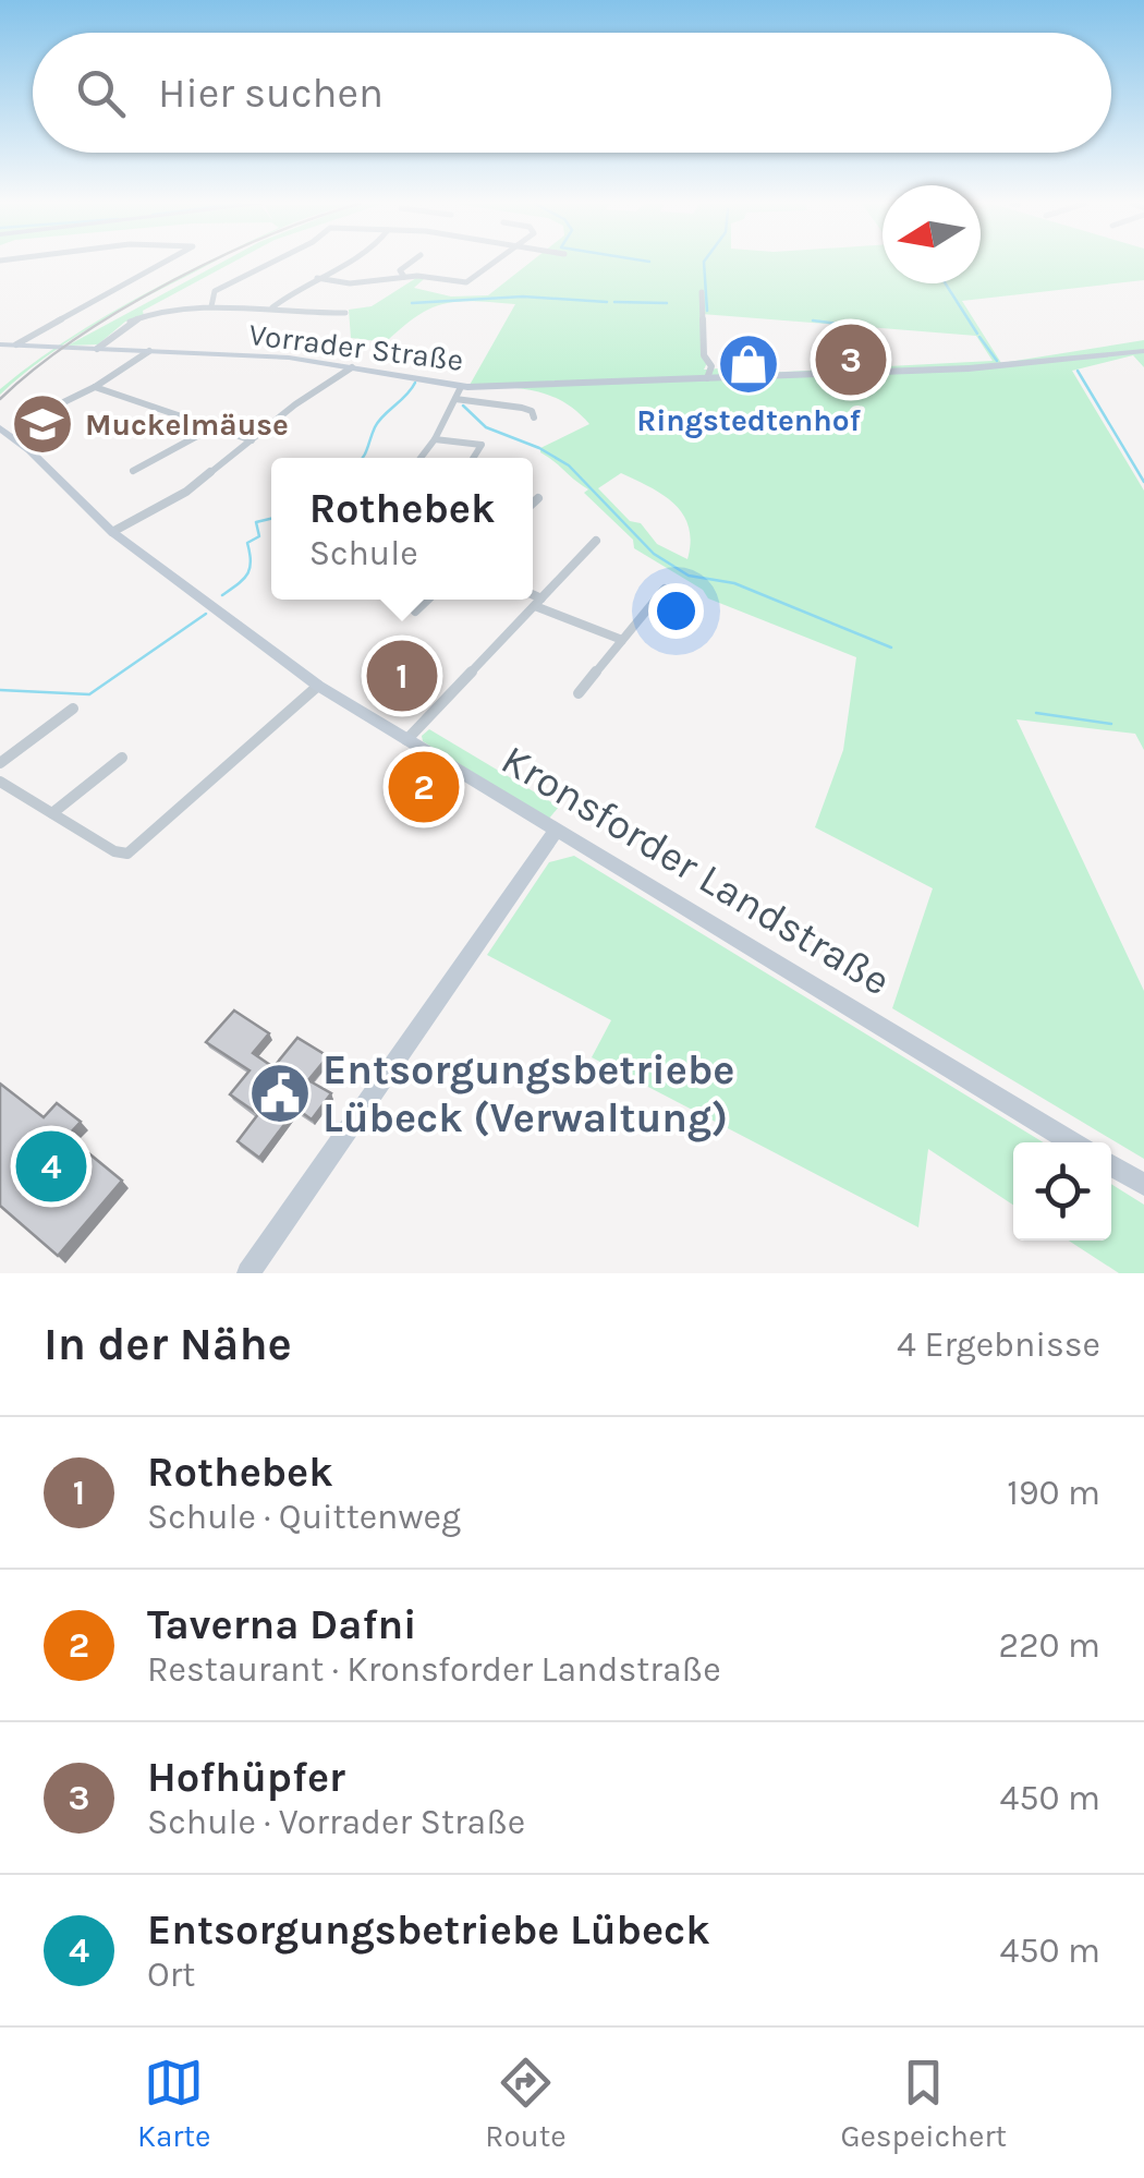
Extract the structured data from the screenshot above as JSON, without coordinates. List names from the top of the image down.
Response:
{
  "streets": {
    "street": ["Vorrader Straße", "Kronsforder Landstraße"]
  },
  "places": {
    "shop": ["Ringstedtenhof"],
    "school or university": ["Muckelmäuse"],
    "public building": ["Entsorgungsbetriebe Lübeck (Verwaltung)"]
  },
  "north": "left",
  "page": {
    "search": "Hier suchen",
    "pins": [
      "3",
      "1",
      "2",
      "4"
    ],
    "popup": ["Rothebek", "Schule"],
    "heading": ["In der Nähe", "4 Ergebnisse"],
    "list": [
      {
        "mark": "1",
        "name": "Rothebek",
        "note": "Schule · Quittenweg",
        "value": "190 m"
      },
      {
        "mark": "2",
        "name": "Taverna Dafni",
        "note": "Restaurant · Kronsforder Landstraße",
        "value": "220 m"
      },
      {
        "mark": "3",
        "name": "Hofhüpfer",
        "note": "Schule · Vorrader Straße",
        "value": "450 m"
      },
      {
        "mark": "4",
        "name": "Entsorgungsbetriebe Lübeck",
        "note": "Ort",
        "value": "450 m"
      }
    ],
    "nav": ["Karte", "Route", "Gespeichert"]
  }
}
